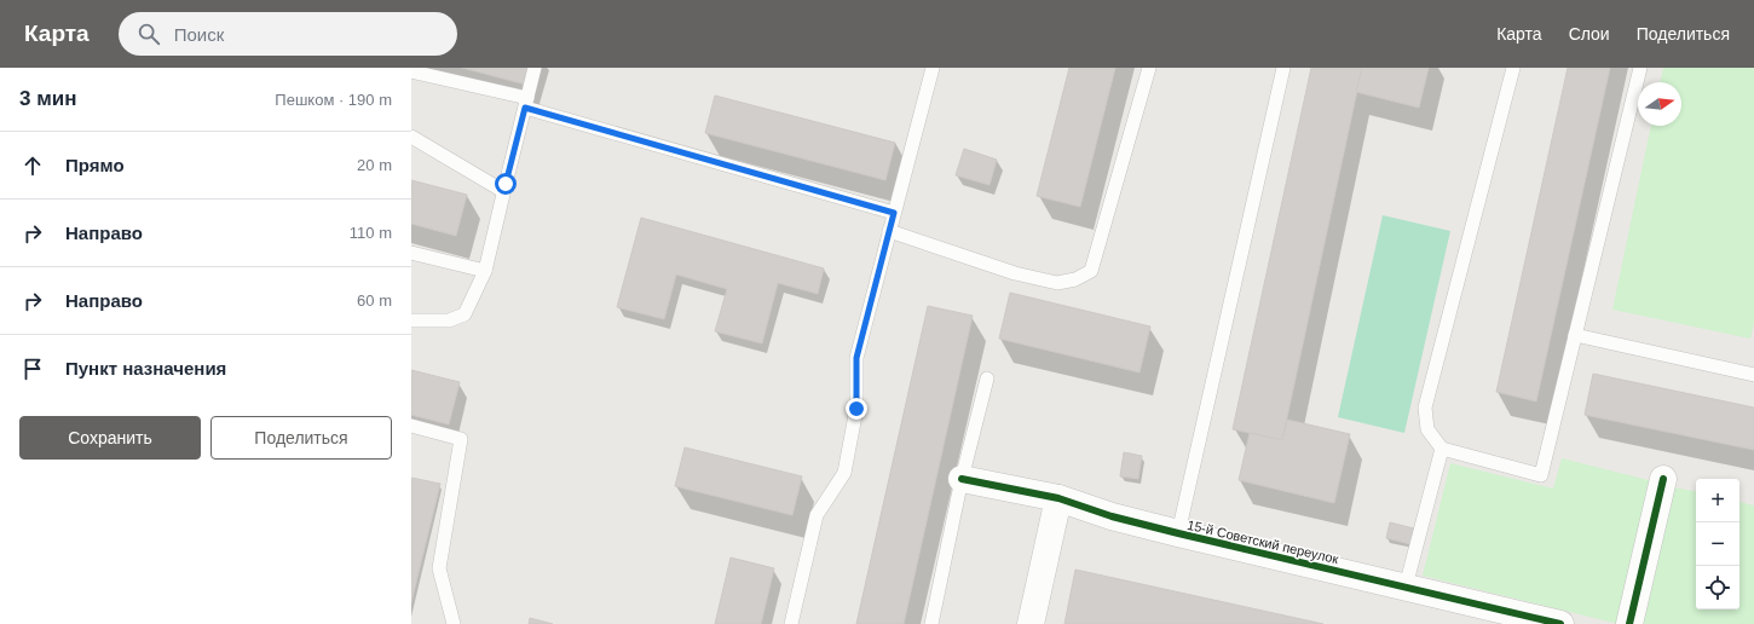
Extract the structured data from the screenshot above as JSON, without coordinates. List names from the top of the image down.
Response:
{
  "streets": {
    "street": ["15-й Советский переулок"]
  },
  "north": "right",
  "page": {
    "header": "Карта",
    "search": "Поиск",
    "nav": ["Карта", "Слои", "Поделиться"],
    "heading": ["3 мин", "Пешком · 190 m"],
    "list": [
      ["Прямо", "20 m"],
      ["Направо", "110 m"],
      ["Направо", "60 m"],
      "Пункт назначения"
    ],
    "buttons": ["Сохранить", "Поделиться"],
    "map_buttons": ["+", "−"]
  }
}
